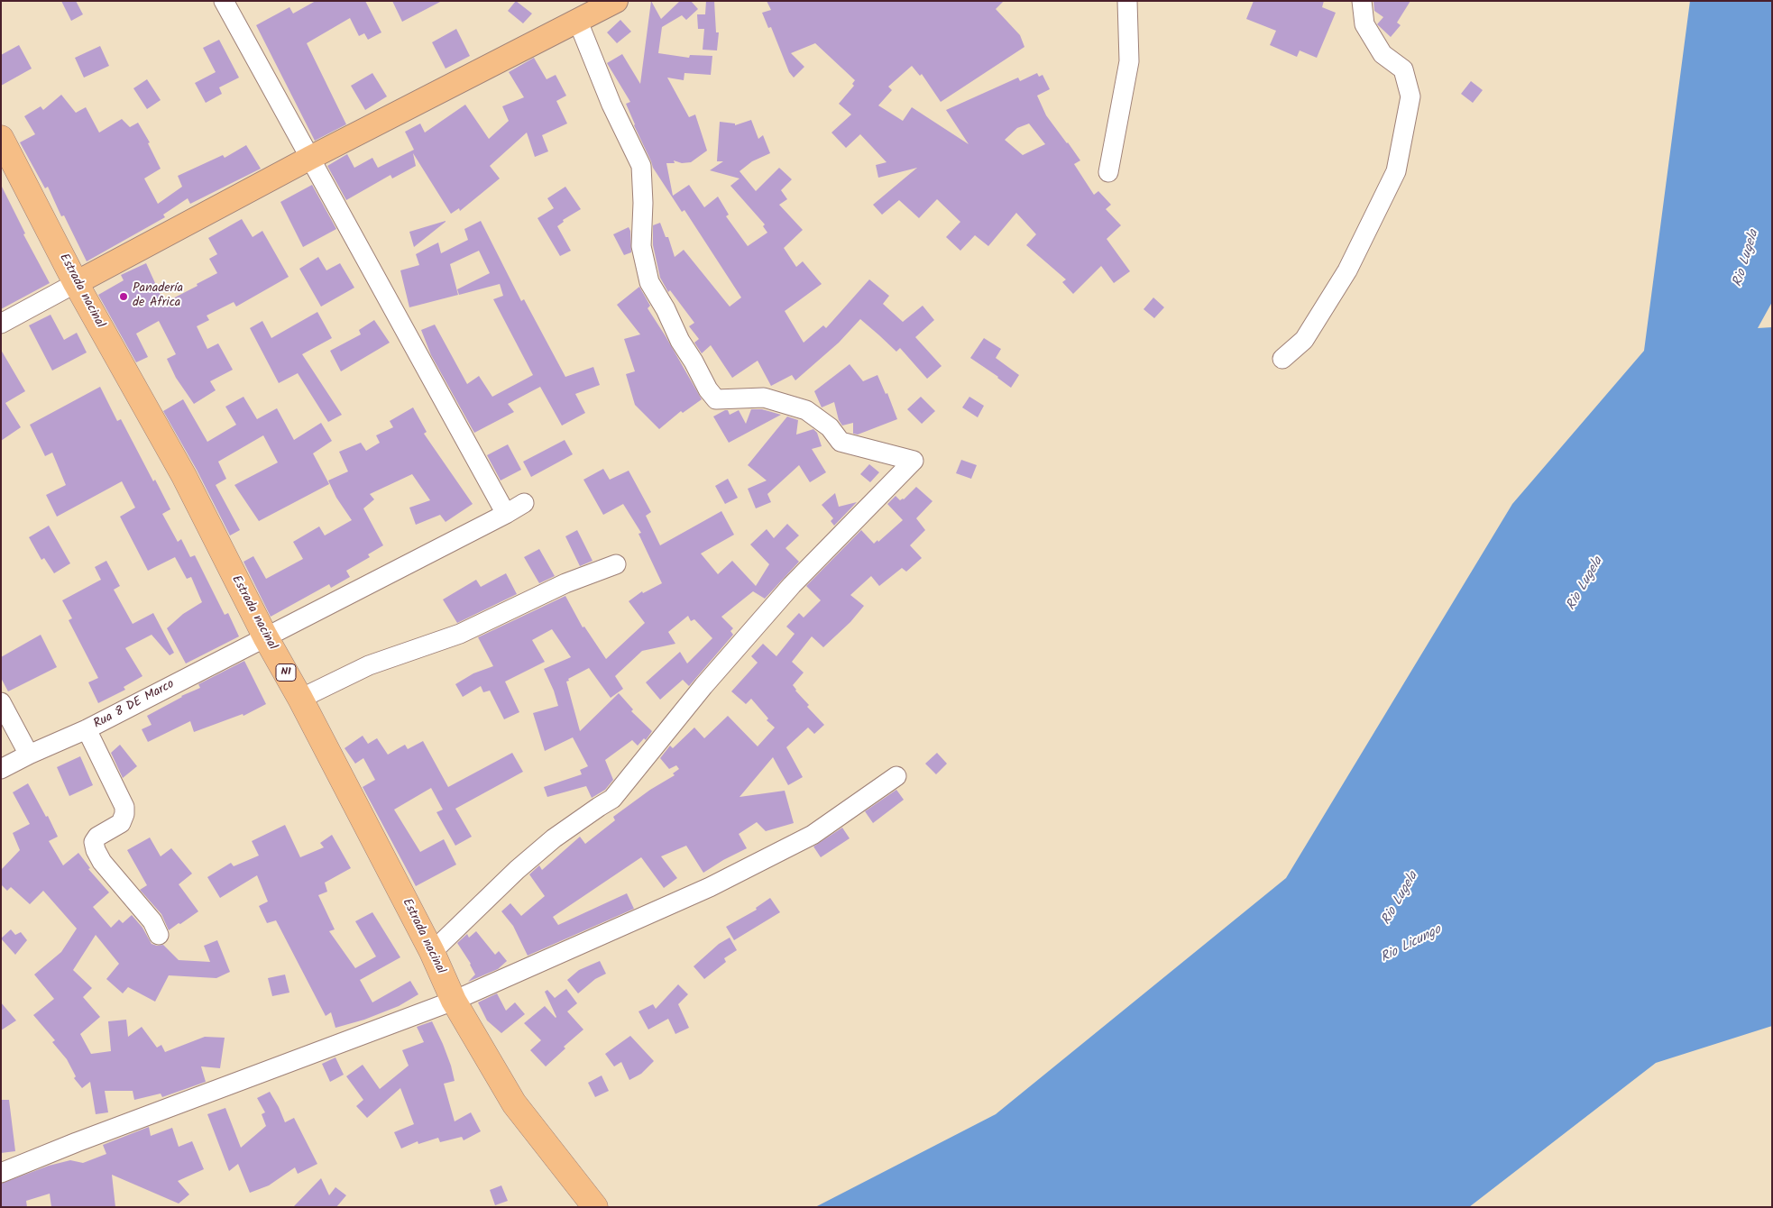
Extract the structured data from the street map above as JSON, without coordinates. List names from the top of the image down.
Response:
{
  "streets": {
    "highway": ["Estrada nacinal", "N1"],
    "street": ["Rua 8 DE Marco"]
  },
  "crossings": [
    ["Estrada nacinal", "Rua 8 DE Marco"]
  ],
  "water": ["Rio Lugela", "Rio Licungo"],
  "places": ["Panadería de Africa"]
}
